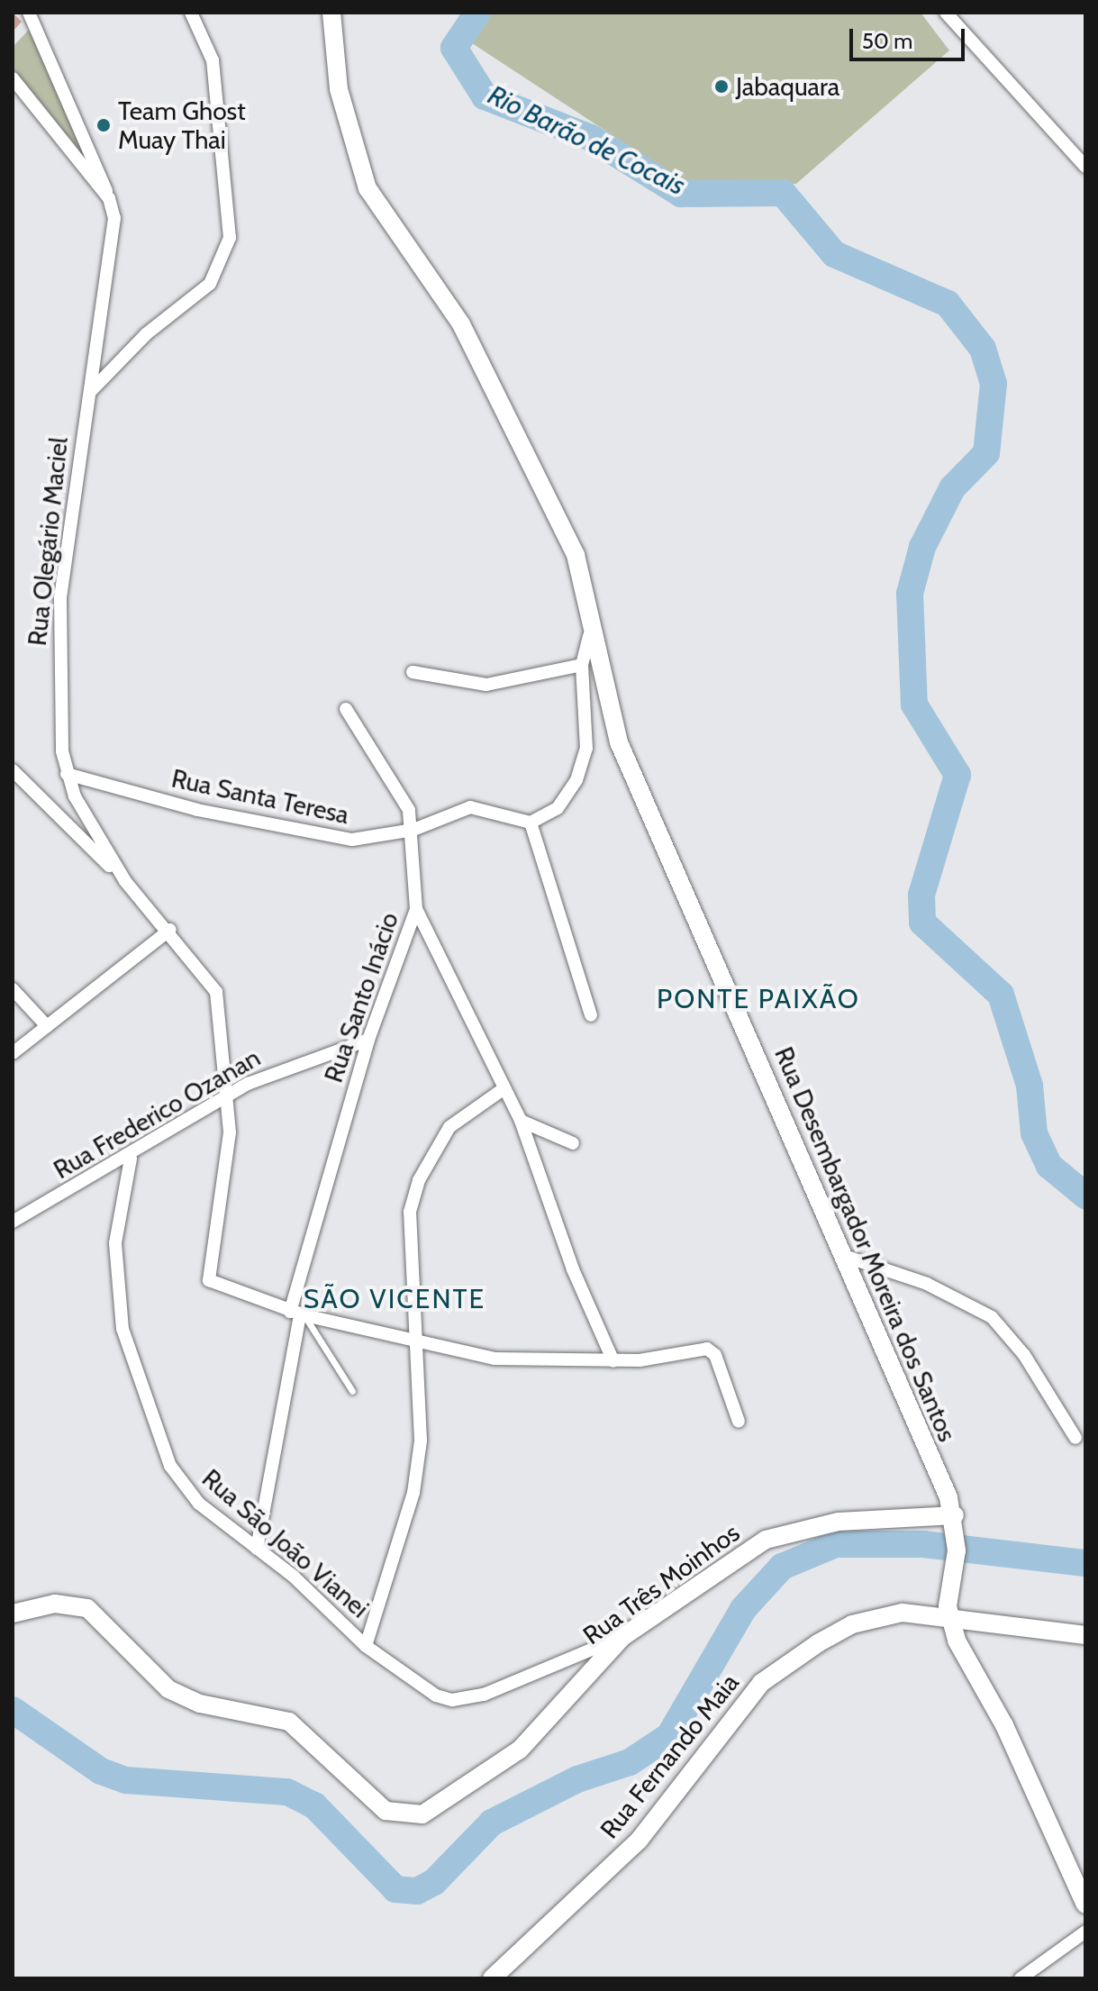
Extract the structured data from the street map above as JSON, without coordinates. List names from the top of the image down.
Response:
{
  "streets": {
    "street": [
      "Rua Olegário Maciel",
      "Rua Santa Teresa",
      "Rua Santo Inácio",
      "Rua Frederico Ozanan",
      "Rua Desembargador Moreira dos Santos",
      "Rua São João Vianei",
      "Rua Três Moinhos",
      "Rua Fernando Maia"
    ]
  },
  "crossings": [
    ["Rua Olegário Maciel", "Rua Santa Teresa"],
    ["Rua Olegário Maciel", "Rua Santo Inácio"],
    ["Rua Olegário Maciel", "Rua Frederico Ozanan"],
    ["Rua Santa Teresa", "Rua Santo Inácio"],
    ["Rua Santo Inácio", "Rua Frederico Ozanan"],
    ["Rua Santo Inácio", "Rua São João Vianei"],
    ["Rua Frederico Ozanan", "Rua São João Vianei"],
    ["Rua Desembargador Moreira dos Santos", "Rua Três Moinhos"],
    ["Rua Desembargador Moreira dos Santos", "Rua Fernando Maia"],
    ["Rua São João Vianei", "Rua Três Moinhos"]
  ],
  "districts": ["PONTE PAIXÃO", "SÃO VICENTE"],
  "water": ["Rio Barão de Cocais"],
  "places": ["Jabaquara", "Team Ghost Muay Thai"],
  "scale_bar": "50 m"
}
